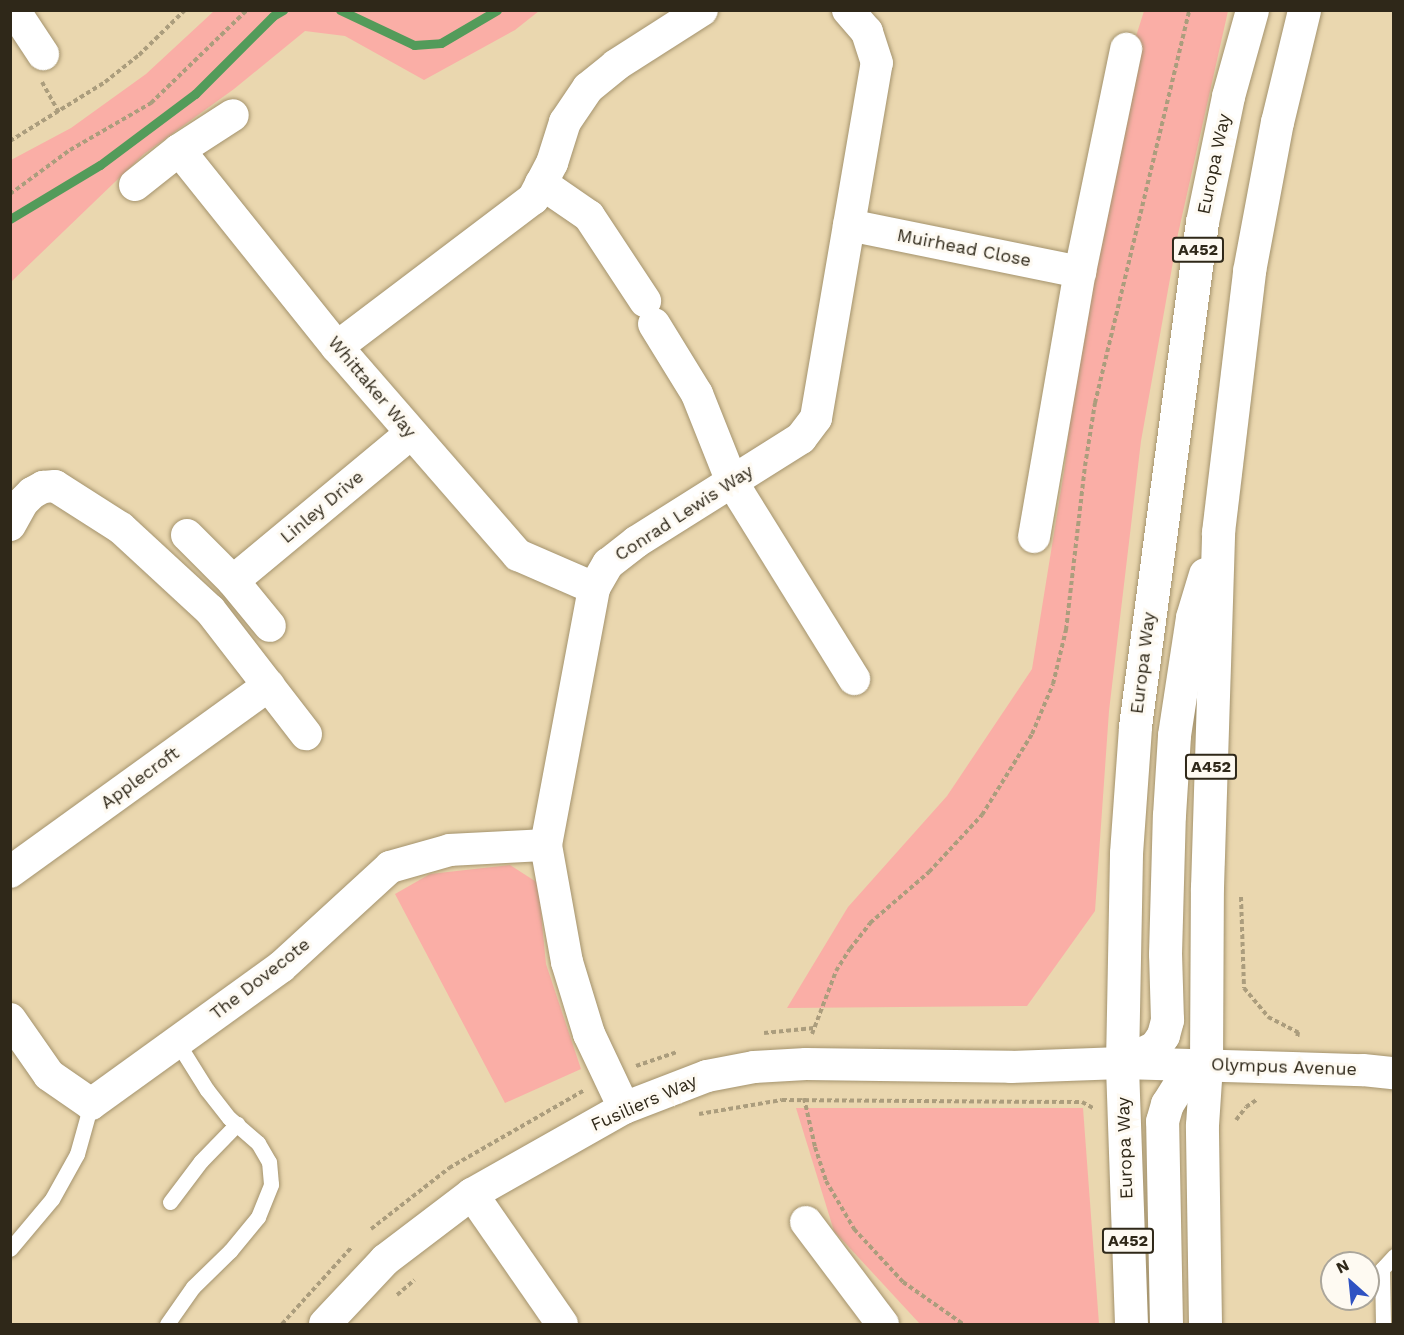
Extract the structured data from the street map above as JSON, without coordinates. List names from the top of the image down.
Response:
{
  "streets": {
    "highway": ["Europa Way", "A452"],
    "street": [
      "Muirhead Close",
      "Whittaker Way",
      "Linley Drive",
      "Conrad Lewis Way",
      "Applecroft",
      "The Dovecote",
      "Olympus Avenue",
      "Fusiliers Way"
    ]
  },
  "crossings": [
    ["Europa Way", "Fusiliers Way"],
    ["Muirhead Close", "Conrad Lewis Way"],
    ["A452", "Olympus Avenue"],
    ["Whittaker Way", "Linley Drive"],
    ["Whittaker Way", "Conrad Lewis Way"],
    ["Conrad Lewis Way", "The Dovecote"],
    ["Conrad Lewis Way", "Fusiliers Way"],
    ["Olympus Avenue", "Fusiliers Way"]
  ],
  "north": "top left"
}
